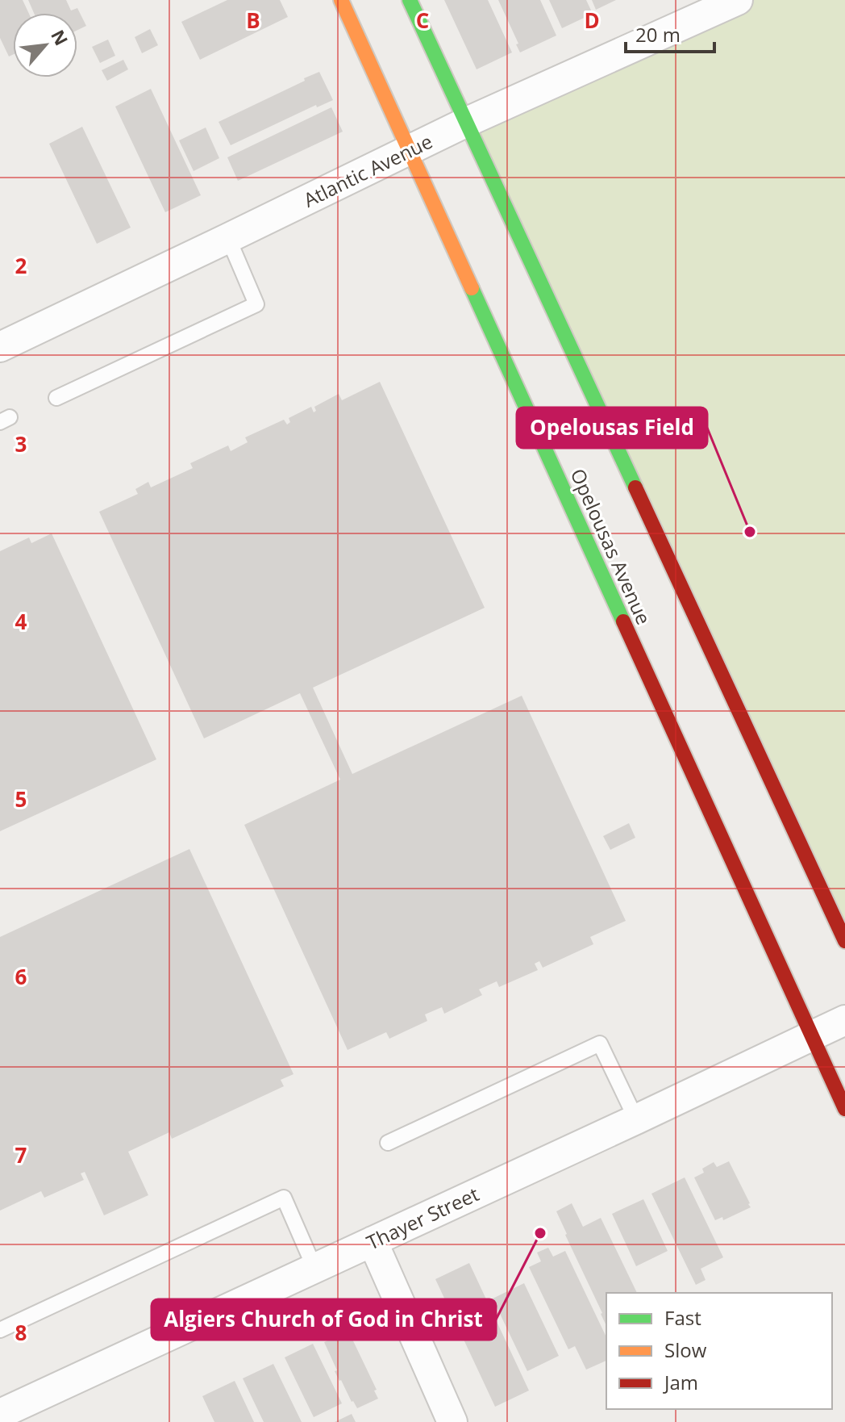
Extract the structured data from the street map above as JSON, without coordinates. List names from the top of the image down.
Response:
{
  "streets": {
    "street": ["Atlantic Avenue", "Opelousas Avenue", "Thayer Street"]
  },
  "crossings": [
    ["Atlantic Avenue", "Opelousas Avenue"],
    ["Opelousas Avenue", "Thayer Street"]
  ],
  "places": ["Opelousas Field", "Algiers Church of God in Christ"],
  "legend": ["Fast", "Slow", "Jam"],
  "scale_bar": "20 m",
  "north": "top right",
  "grid": {
    "columns": ["B", "C", "D"],
    "rows": [
      "2",
      "3",
      "4",
      "5",
      "6",
      "7",
      "8"
    ]
  }
}
